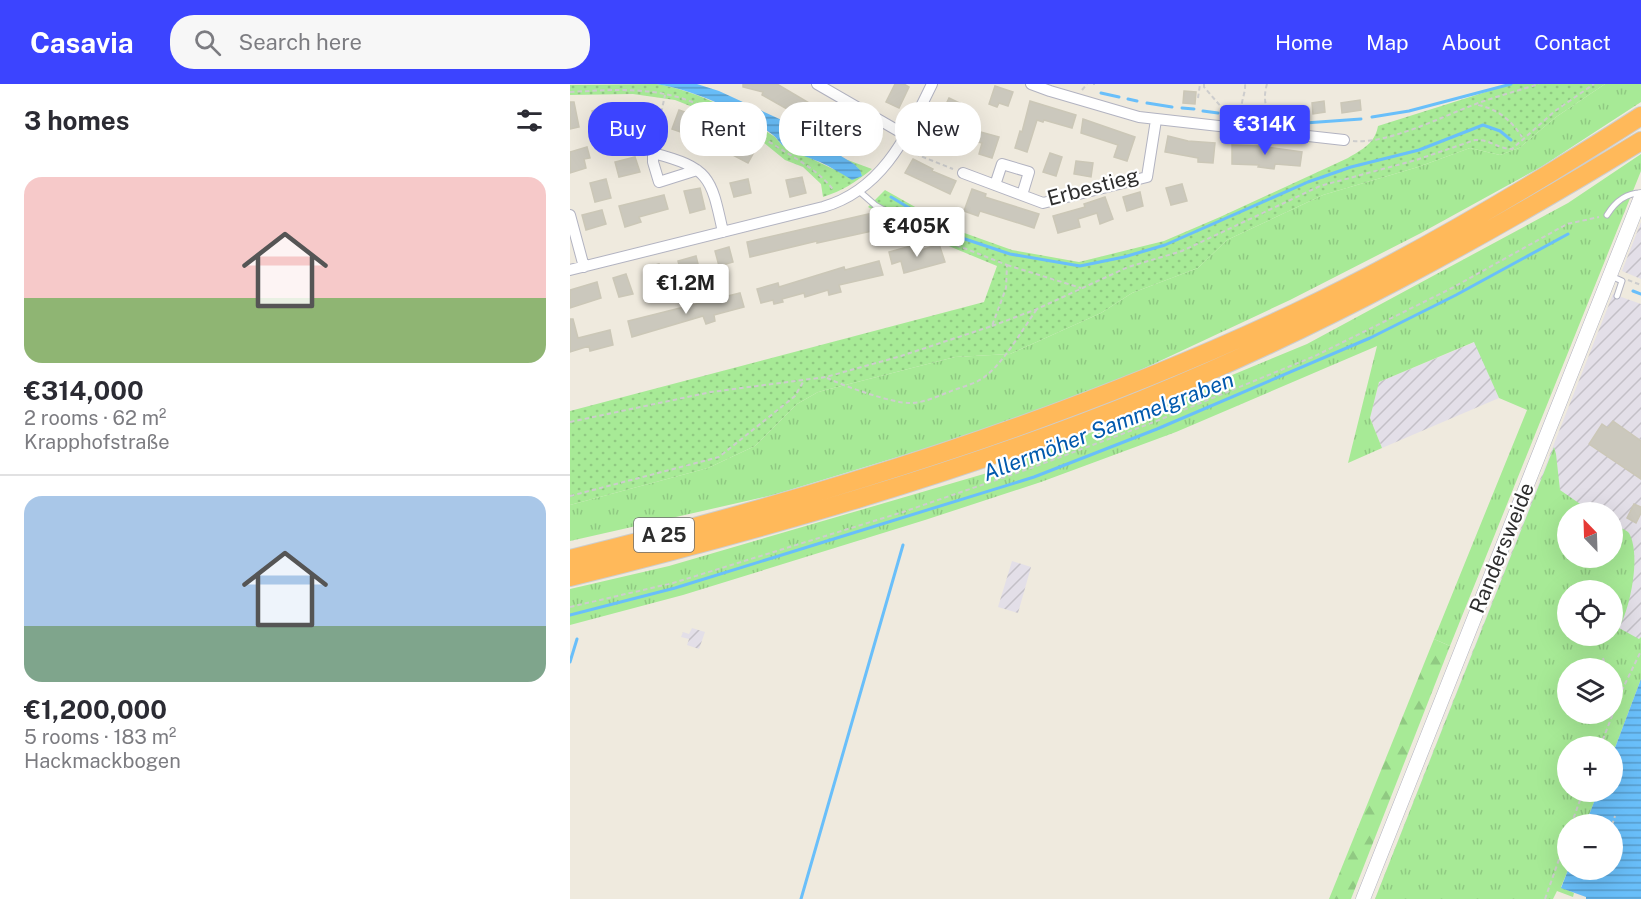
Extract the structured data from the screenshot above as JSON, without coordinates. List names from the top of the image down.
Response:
{
  "streets": {
    "highway": ["A 25"],
    "street": ["Erbestieg", "Randersweide"]
  },
  "water": ["Allermöher Sammelgraben"],
  "north": "top left",
  "page": {
    "header": "Casavia",
    "search": "Search here",
    "nav": [
      "Home",
      "Map",
      "About",
      "Contact"
    ],
    "heading": "3 homes",
    "chip": [
      "Buy",
      "Rent",
      "Filters",
      "New"
    ],
    "price": ["€314K", "€405K", "€1.2M"],
    "list": [
      {
        "name": "€314,000",
        "note": "2 rooms · 62 m² · Krapphofstraße"
      },
      {
        "name": "€1,200,000",
        "note": "5 rooms · 183 m² · Hackmackbogen"
      }
    ],
    "map_buttons": ["+", "−"]
  }
}
